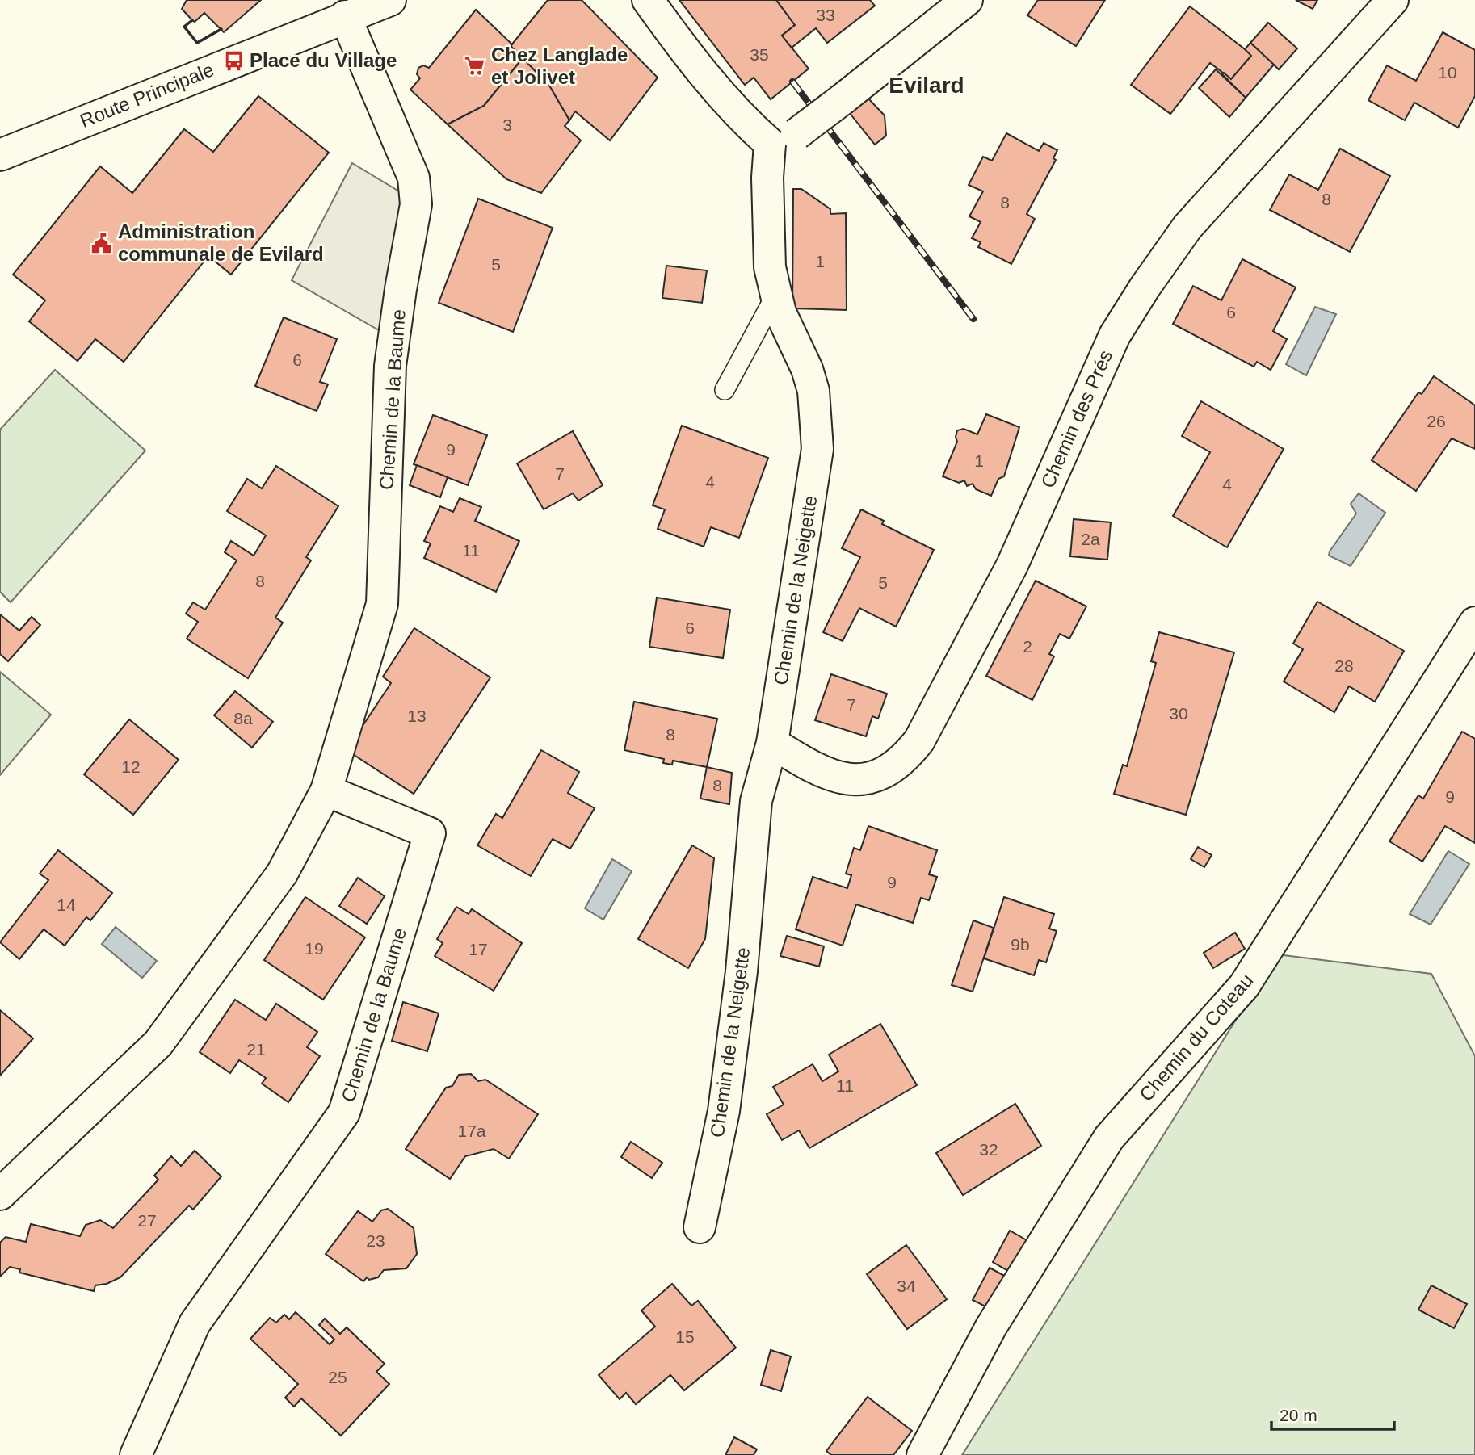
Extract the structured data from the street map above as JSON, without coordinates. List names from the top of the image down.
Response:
{
  "streets": {
    "street": [
      "Route Principale",
      "Chemin de la Baume",
      "Chemin des Prés",
      "Chemin de la Neigette",
      "Chemin du Coteau"
    ]
  },
  "crossings": [
    ["Route Principale", "Chemin de la Baume"],
    ["Chemin des Prés", "Chemin de la Neigette"]
  ],
  "districts": ["Evilard"],
  "places": {
    "bus stop": ["Place du Village"],
    "supermarket": ["Chez Langlade et Jolivet"],
    "public building": ["Administration communale de Evilard"]
  },
  "house_numbers": [
    "33",
    "35",
    "10",
    "3",
    "8",
    "8",
    "1",
    "5",
    "6",
    "6",
    "26",
    "9",
    "1",
    "7",
    "4",
    "4",
    "2a",
    "11",
    "8",
    "5",
    "6",
    "2",
    "28",
    "7",
    "30",
    "13",
    "8a",
    "8",
    "12",
    "8",
    "9",
    "9",
    "14",
    "9b",
    "19",
    "17",
    "21",
    "11",
    "17a",
    "32",
    "27",
    "23",
    "34",
    "15",
    "25"
  ],
  "scale_bar": "20 m"
}
